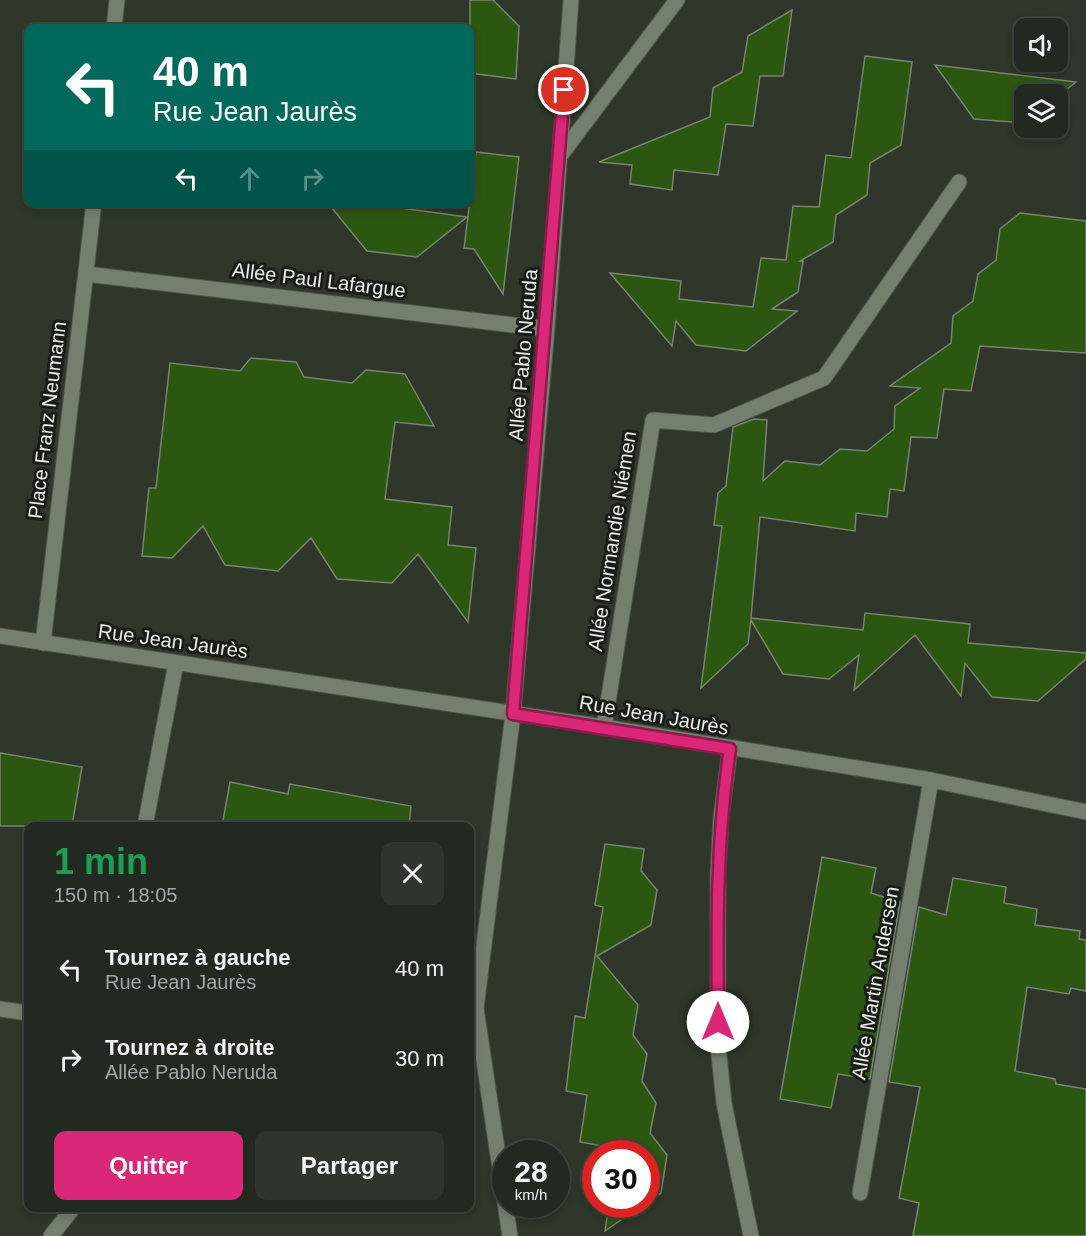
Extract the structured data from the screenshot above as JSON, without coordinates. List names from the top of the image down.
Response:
{
  "streets": {
    "street": [
      "Allée Paul Lafargue",
      "Allée Pablo Neruda",
      "Place Franz Neumann",
      "Allée Normandie Niémen",
      "Rue Jean Jaurès",
      "Allée Martin Andersen"
    ]
  },
  "crossings": [
    ["Allée Paul Lafargue", "Allée Pablo Neruda"],
    ["Allée Paul Lafargue", "Place Franz Neumann"],
    ["Allée Pablo Neruda", "Rue Jean Jaurès"],
    ["Place Franz Neumann", "Rue Jean Jaurès"],
    ["Allée Normandie Niémen", "Rue Jean Jaurès"],
    ["Rue Jean Jaurès", "Allée Martin Andersen"]
  ],
  "page": {
    "turn": ["40 m", "Rue Jean Jaurès"],
    "heading": ["1 min", "150 m · 18:05"],
    "list": [
      {
        "name": "Tournez à gauche",
        "note": "Rue Jean Jaurès",
        "value": "40 m"
      },
      {
        "name": "Tournez à droite",
        "note": "Allée Pablo Neruda",
        "value": "30 m"
      }
    ],
    "buttons": ["Quitter", "Partager"],
    "speed": "28 km/h",
    "limit": "30"
  }
}
